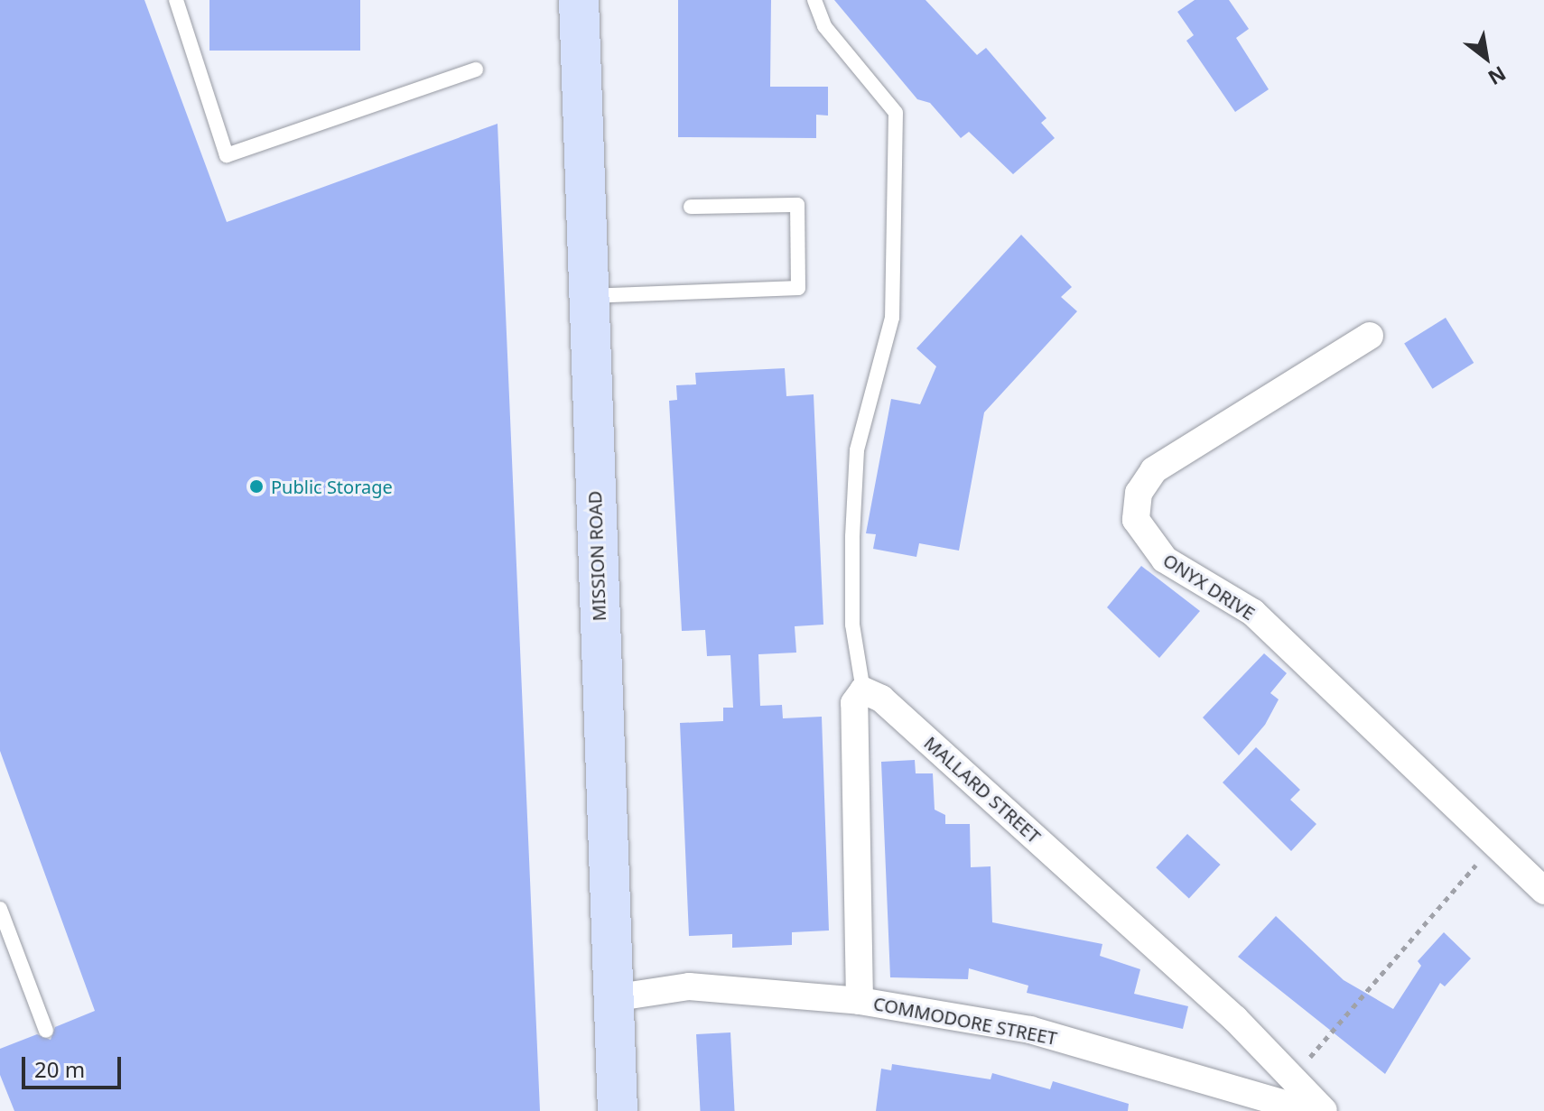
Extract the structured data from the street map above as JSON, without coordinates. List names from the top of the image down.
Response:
{
  "streets": {
    "main road": ["MISSION ROAD"],
    "street": ["ONYX DRIVE", "MALLARD STREET", "COMMODORE STREET"]
  },
  "crossings": [
    ["MISSION ROAD", "COMMODORE STREET"]
  ],
  "places": ["Public Storage"],
  "scale_bar": "20 m",
  "north": "bottom right"
}
